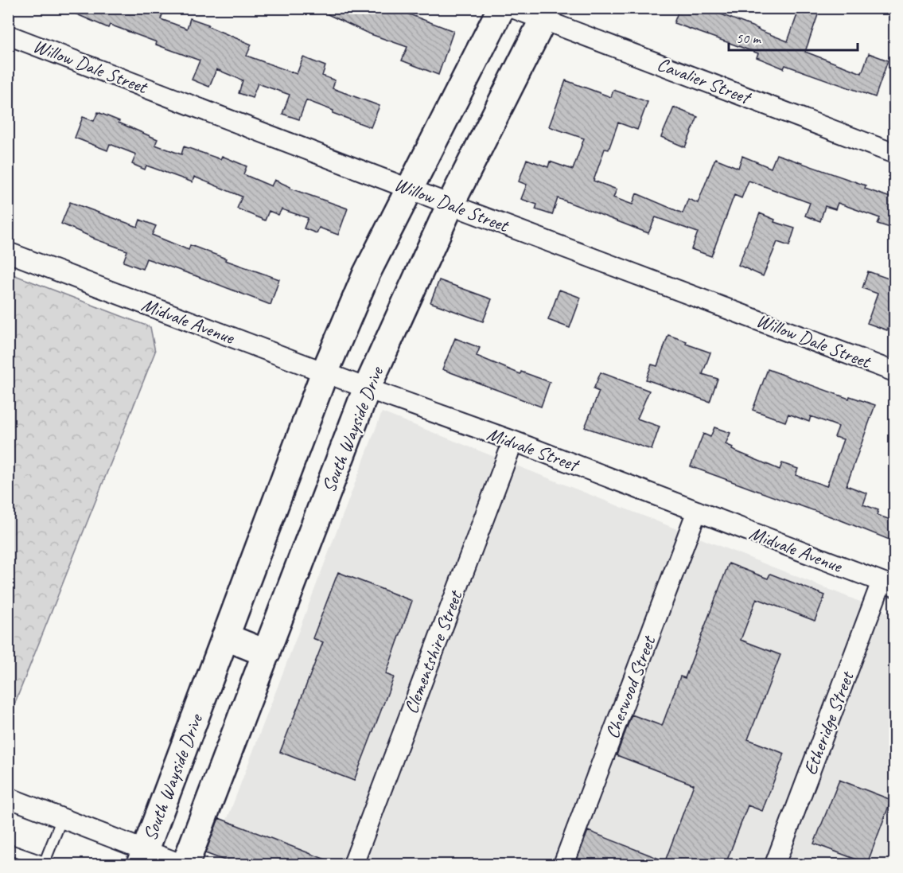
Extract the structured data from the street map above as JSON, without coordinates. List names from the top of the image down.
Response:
{
  "streets": {
    "main road": ["South Wayside Drive"],
    "street": [
      "Willow Dale Street",
      "Cavalier Street",
      "Midvale Avenue",
      "Midvale Street",
      "Clementshire Street",
      "Cheswood Street",
      "Etheridge Street"
    ]
  },
  "crossings": [
    ["Willow Dale Street", "South Wayside Drive"],
    ["Cavalier Street", "South Wayside Drive"],
    ["Midvale Avenue", "South Wayside Drive"],
    ["Midvale Avenue", "Midvale Street"],
    ["Midvale Avenue", "Cheswood Street"],
    ["Midvale Avenue", "Etheridge Street"],
    ["South Wayside Drive", "Midvale Street"],
    ["Midvale Street", "Clementshire Street"],
    ["Midvale Street", "Cheswood Street"]
  ],
  "scale_bar": "50 m"
}
